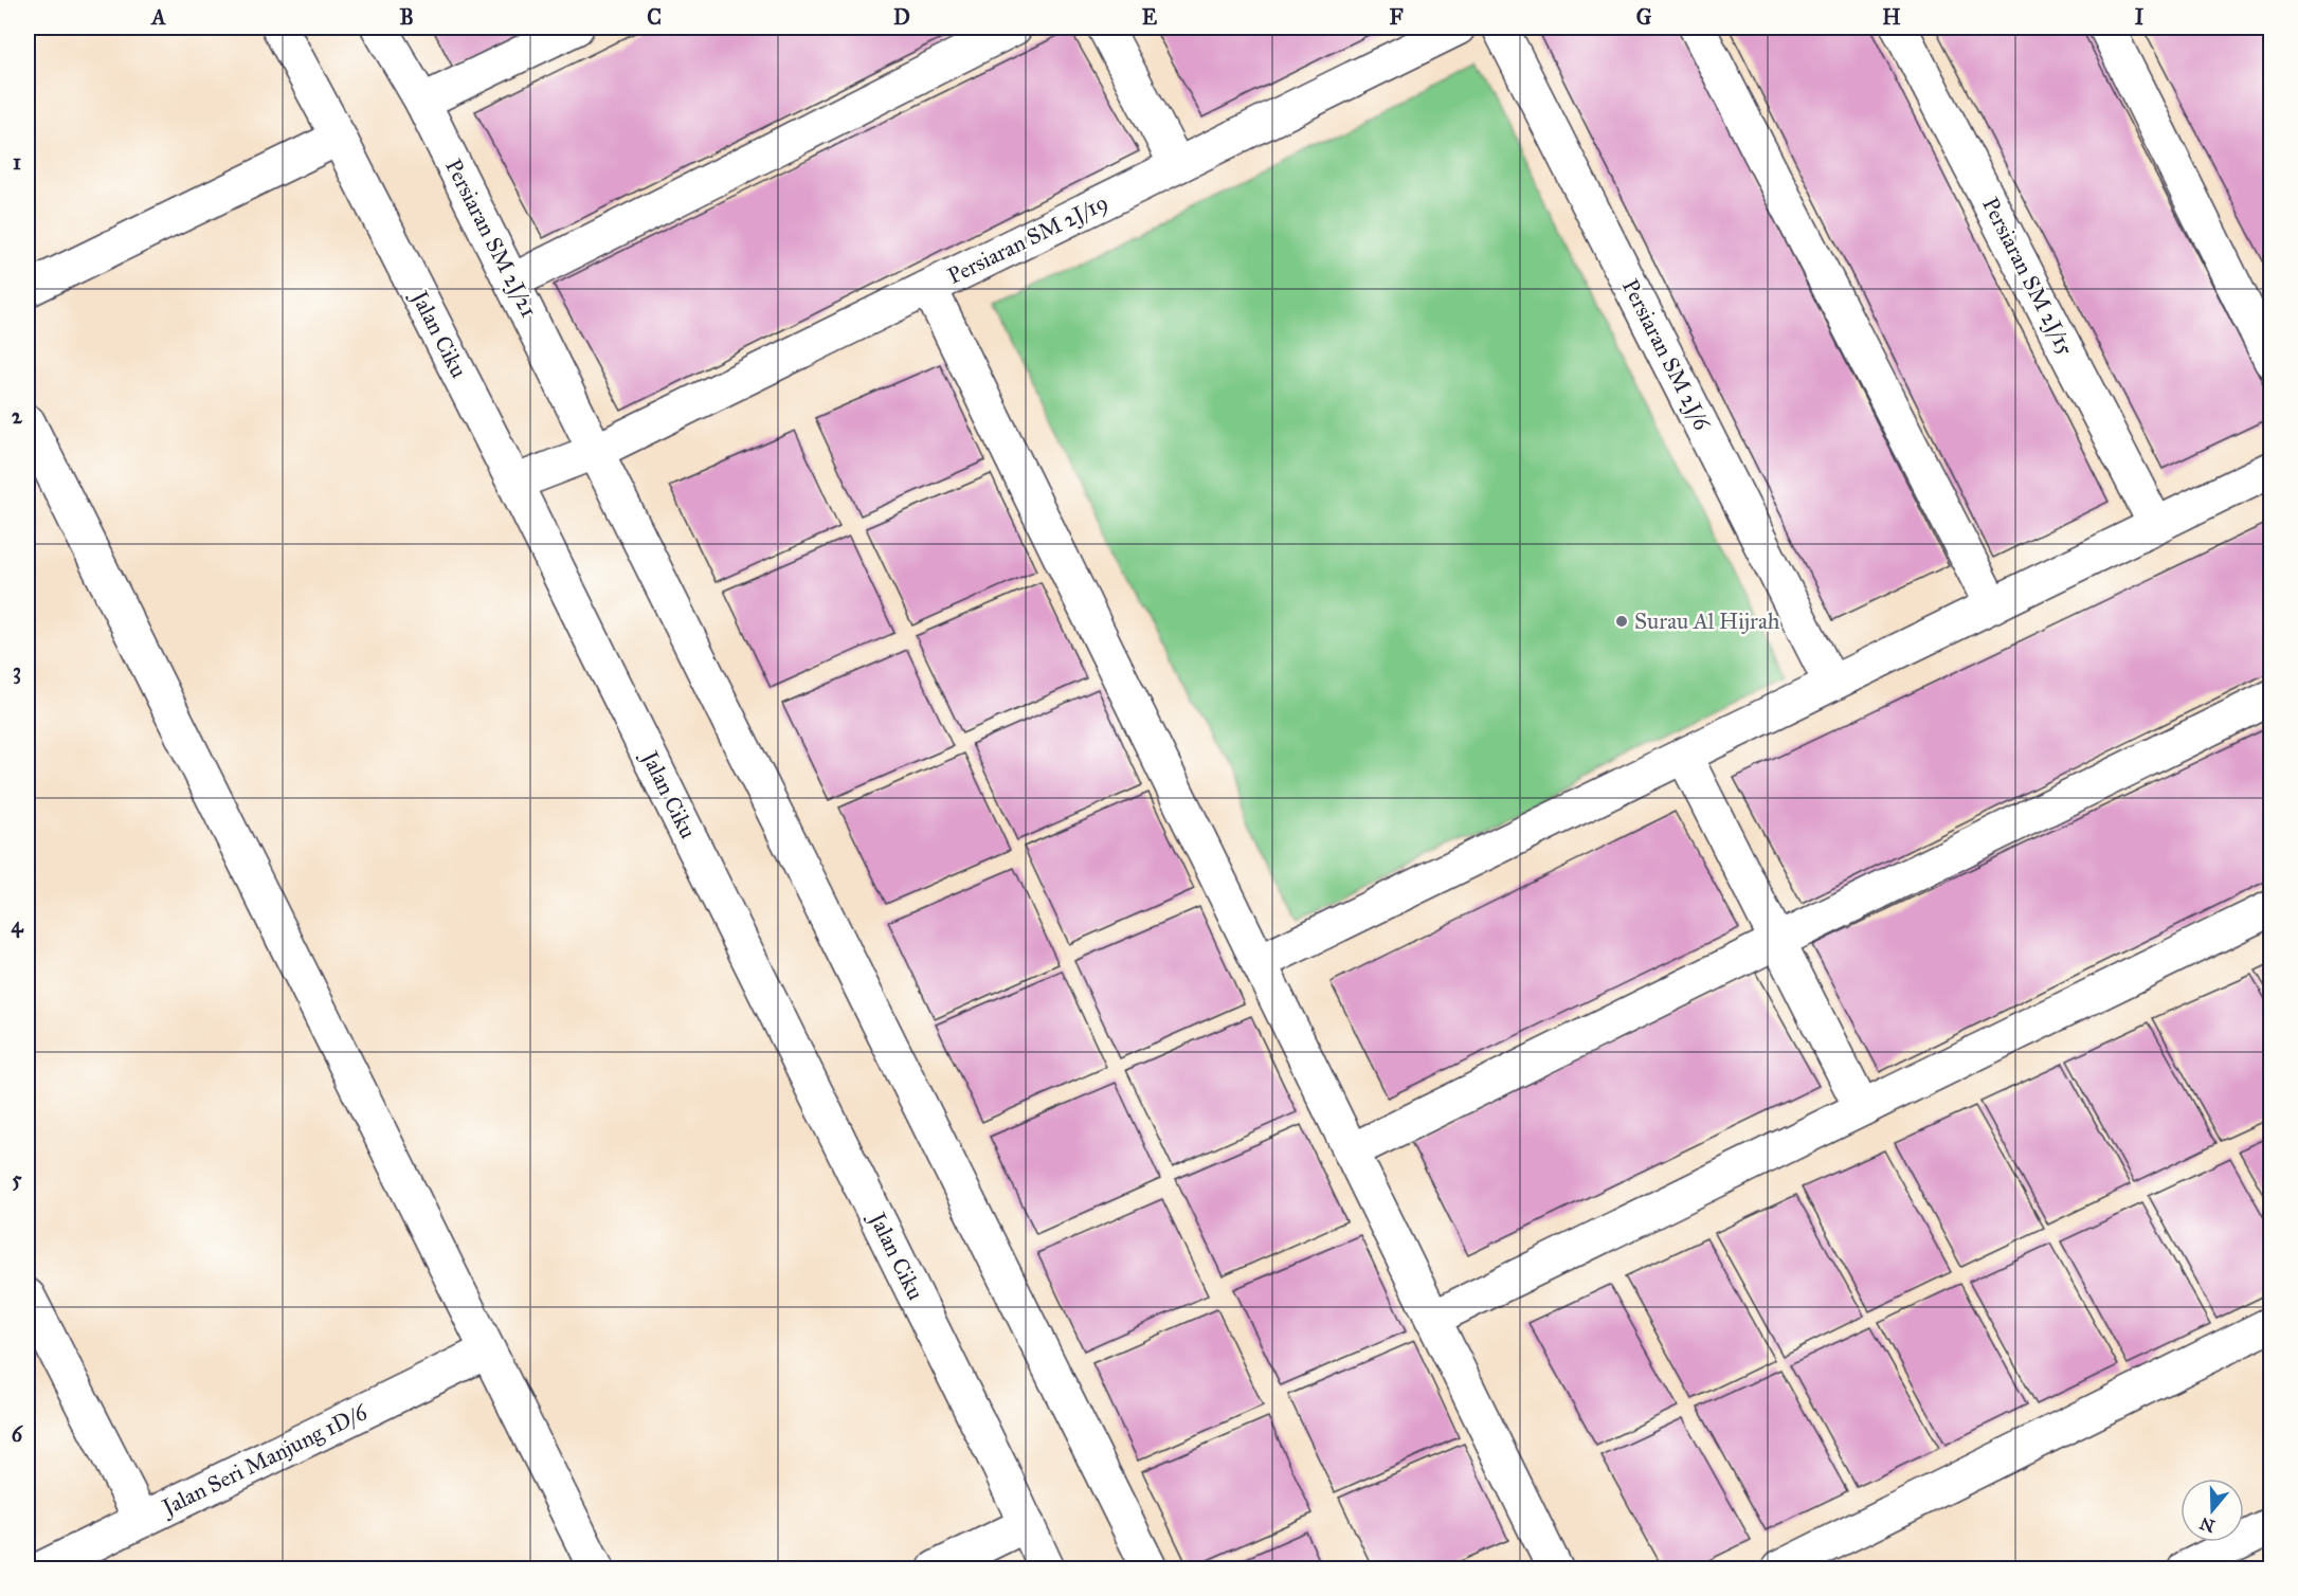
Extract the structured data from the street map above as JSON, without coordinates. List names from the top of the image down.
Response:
{
  "streets": {
    "street": [
      "Persiaran SM 2J/21",
      "Persiaran SM 2J/19",
      "Persiaran SM 2J/15",
      "Jalan Ciku",
      "Persiaran SM 2J/6",
      "Jalan Seri Manjung 1D/6"
    ]
  },
  "crossings": [
    ["Persiaran SM 2J/21", "Persiaran SM 2J/19"],
    ["Persiaran SM 2J/19", "Jalan Ciku"]
  ],
  "places": ["Surau Al Hijrah"],
  "north": "bottom",
  "grid": {
    "columns": [
      "A",
      "B",
      "C",
      "D",
      "E",
      "F",
      "G",
      "H",
      "I"
    ],
    "rows": [
      "1",
      "2",
      "3",
      "4",
      "5",
      "6"
    ]
  }
}
